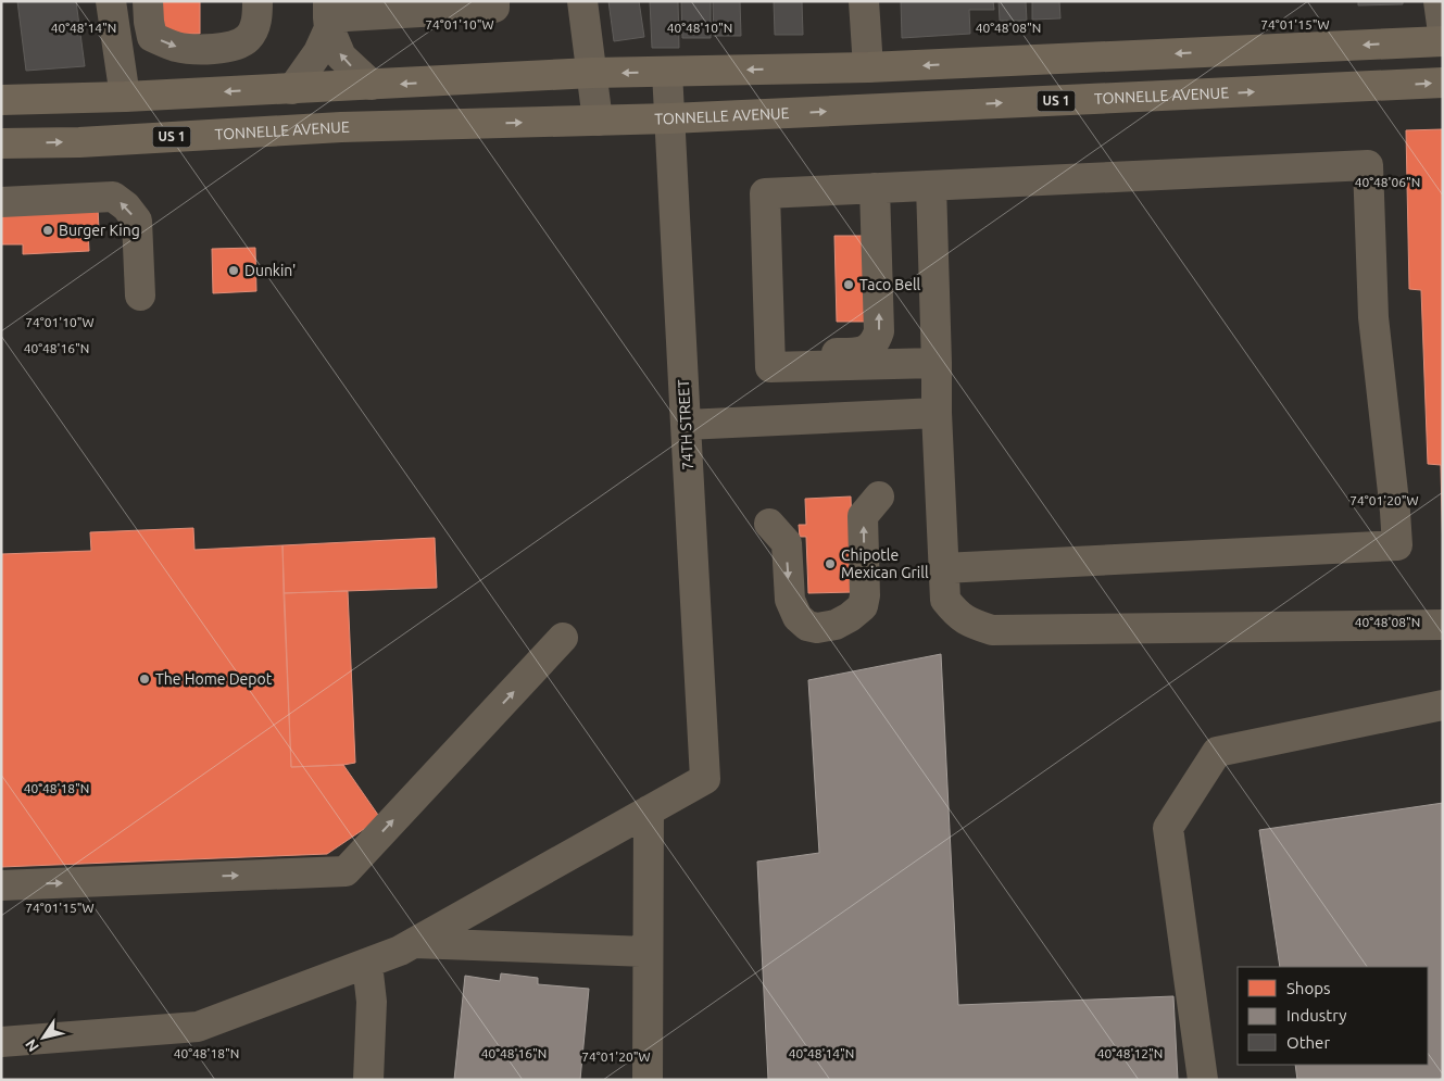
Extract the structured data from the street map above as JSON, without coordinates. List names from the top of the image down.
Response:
{
  "streets": {
    "main road": ["TONNELLE AVENUE", "US 1"],
    "street": ["74TH STREET"]
  },
  "crossings": [
    ["TONNELLE AVENUE", "74TH STREET"]
  ],
  "places": [
    "Burger King",
    "Dunkin'",
    "Taco Bell",
    "Chipotle Mexican Grill",
    "The Home Depot"
  ],
  "legend": ["Shops", "Industry", "Other"],
  "north": "bottom left",
  "coordinates": [
    "74°01'10\"W",
    "74°01'15\"W",
    "40°48'14\"N",
    "40°48'10\"N",
    "40°48'08\"N",
    "40°48'06\"N",
    "40°48'16\"N",
    "74°01'20\"W",
    "40°48'18\"N",
    "40°48'12\"N"
  ]
}
